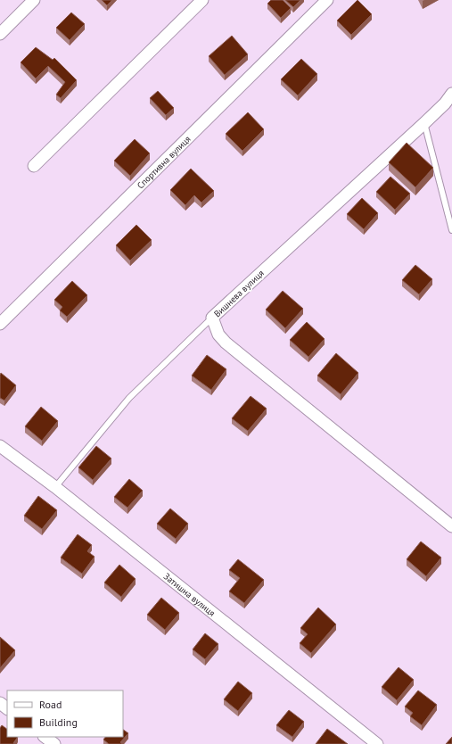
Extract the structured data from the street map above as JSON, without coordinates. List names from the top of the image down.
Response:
{
  "streets": {
    "street": ["Спортивна вулиця", "Вишнева вулиця", "Затишна вулиця"]
  },
  "legend": ["Road", "Building"]
}
